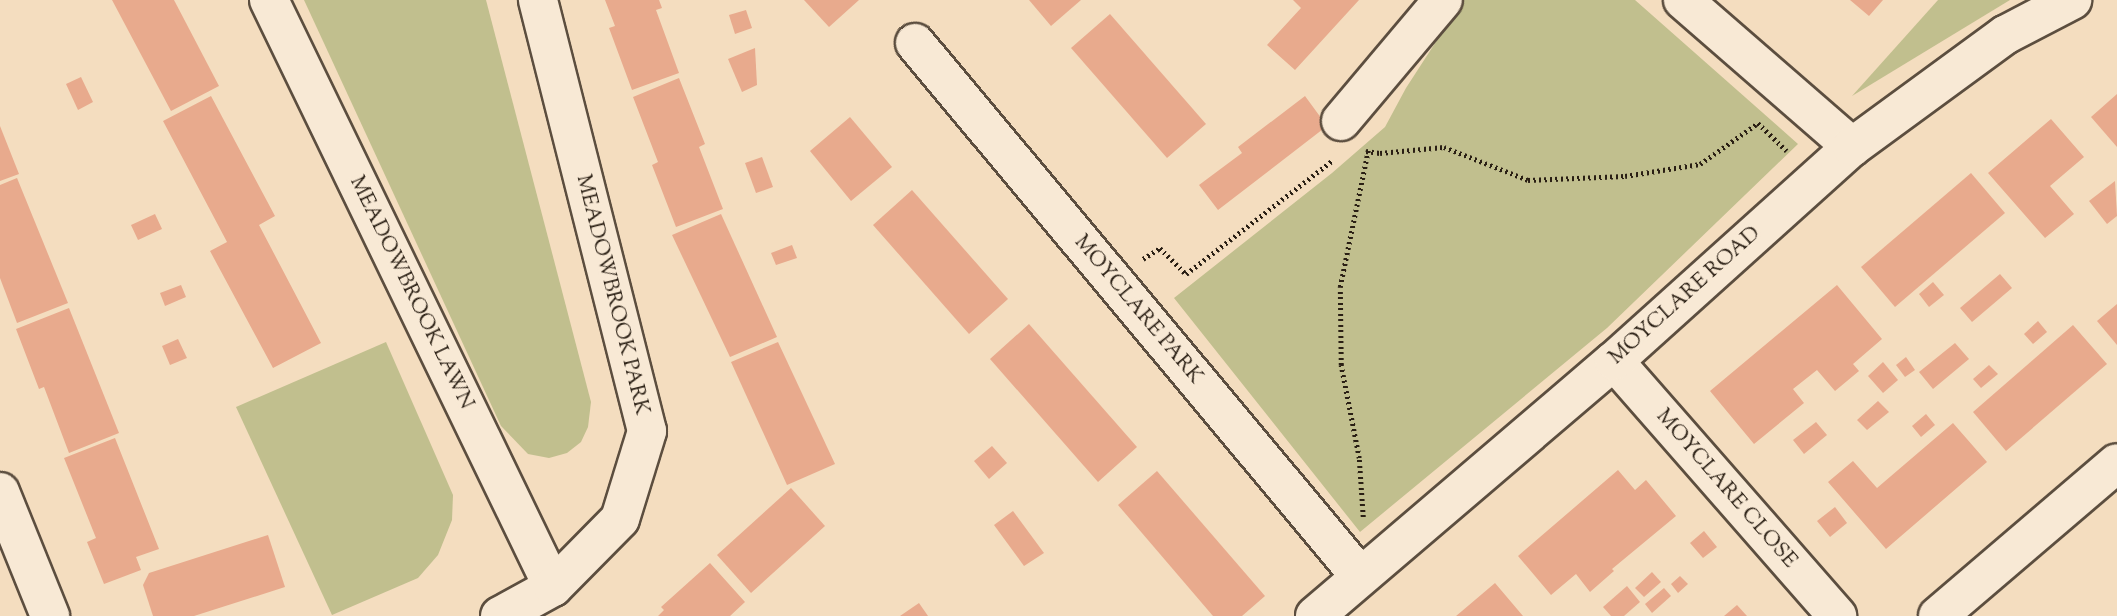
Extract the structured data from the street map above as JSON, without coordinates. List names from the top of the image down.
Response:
{
  "streets": {
    "street": [
      "MEADOWBROOK LAWN",
      "MEADOWBROOK PARK",
      "MOYCLARE ROAD",
      "MOYCLARE PARK",
      "MOYCLARE CLOSE"
    ]
  },
  "crossings": [
    ["MEADOWBROOK LAWN", "MEADOWBROOK PARK"],
    ["MOYCLARE ROAD", "MOYCLARE PARK"],
    ["MOYCLARE ROAD", "MOYCLARE CLOSE"]
  ]
}
